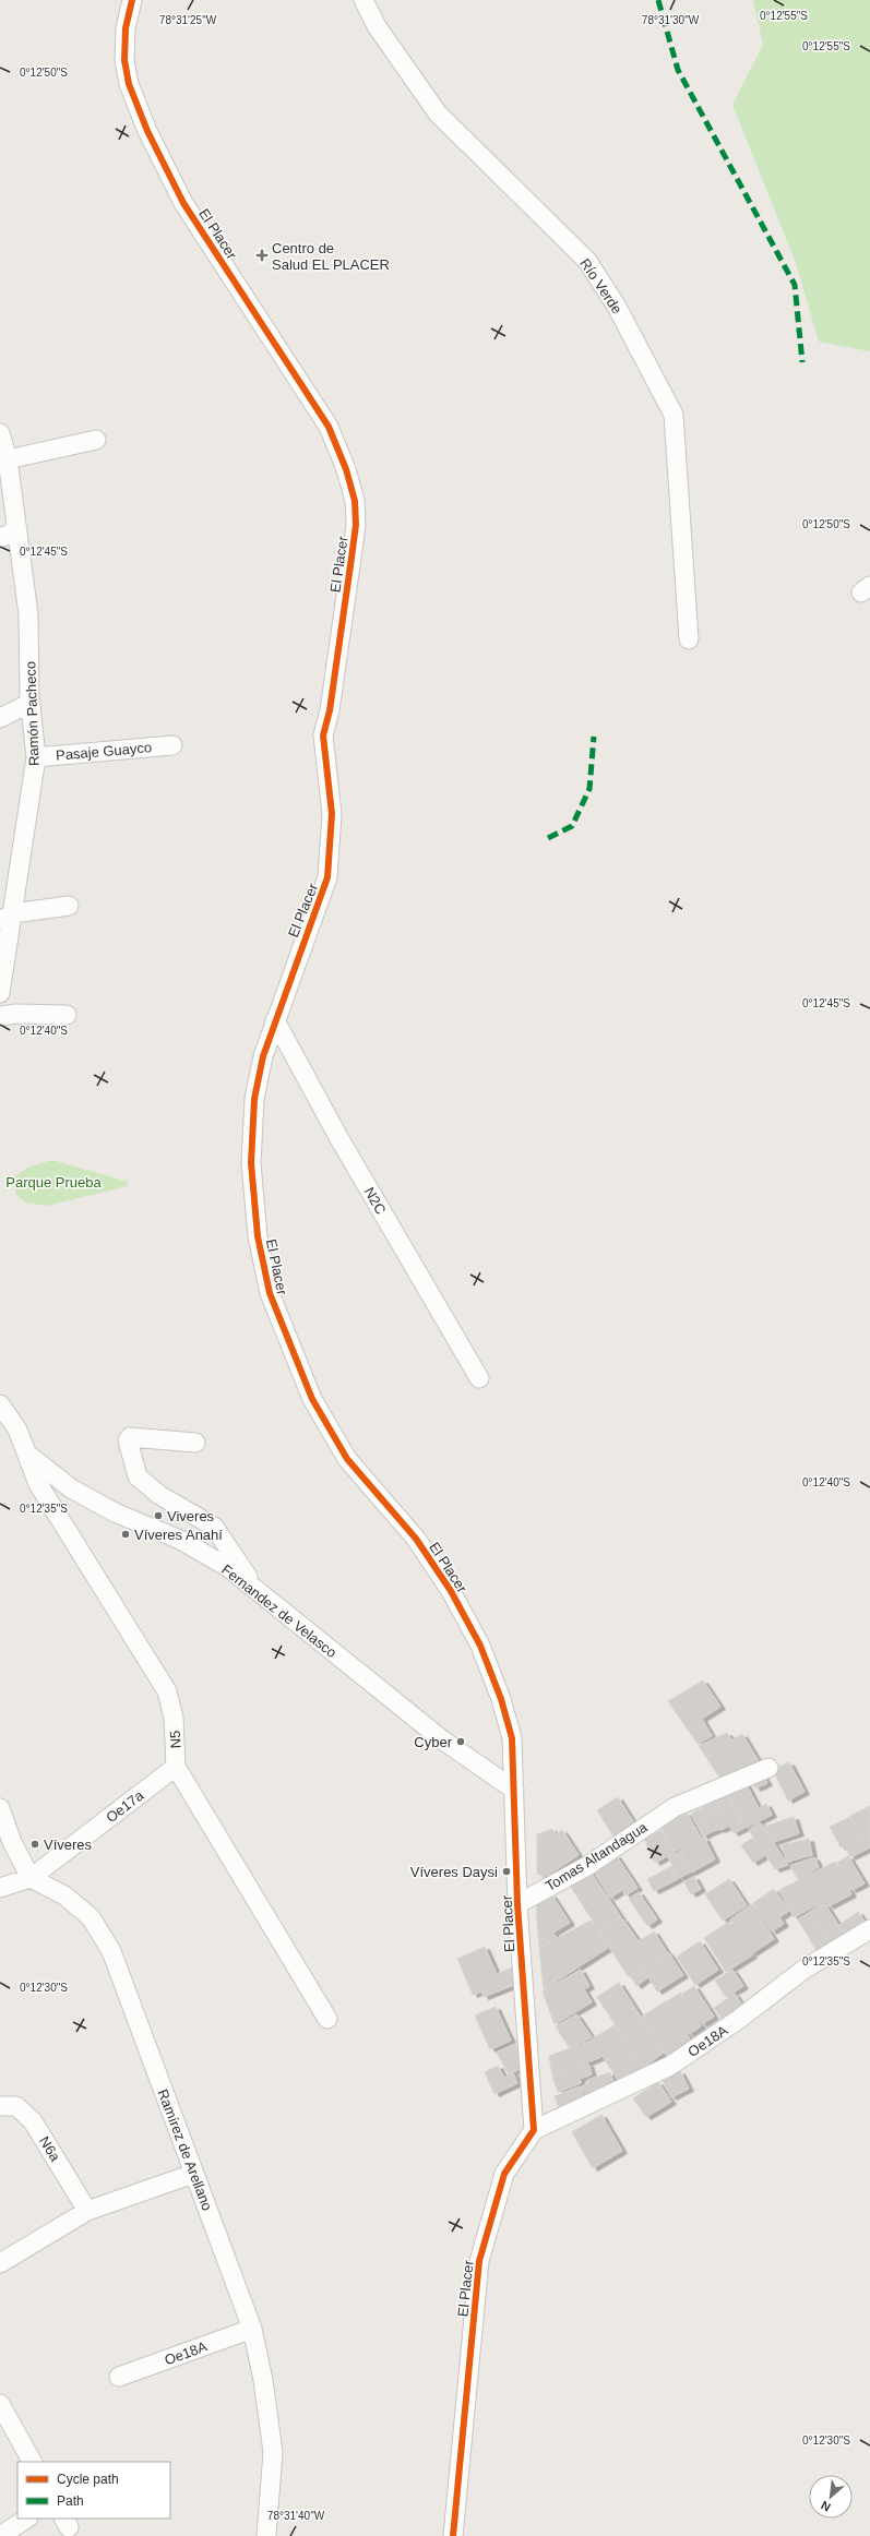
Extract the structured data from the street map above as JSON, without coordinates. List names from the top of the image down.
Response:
{
  "streets": {
    "street": [
      "El Placer",
      "Río Verde",
      "Ramón Pacheco",
      "Pasaje Guayco",
      "N2C",
      "Fernandez de Velasco",
      "N5",
      "Oe17a",
      "Tomas Altandagua",
      "Oe18A",
      "N6a",
      "Ramírez de Arellano"
    ]
  },
  "crossings": [
    ["El Placer", "N2C"],
    ["El Placer", "Fernandez de Velasco"],
    ["El Placer", "Tomas Altandagua"],
    ["El Placer", "Oe18A"],
    ["Ramón Pacheco", "Pasaje Guayco"],
    ["Fernandez de Velasco", "N5"],
    ["N5", "Oe17a"],
    ["Oe17a", "Ramírez de Arellano"],
    ["Oe18A", "Ramírez de Arellano"]
  ],
  "parks": ["Parque Prueba"],
  "places": {
    "health": ["Centro de Salud EL PLACER"],
    "other": [
      "Viveres",
      "Víveres Anahí",
      "Cyber",
      "Víveres",
      "Víveres Daysi"
    ]
  },
  "legend": ["Cycle path", "Path"],
  "north": "bottom left",
  "coordinates": [
    "0°12'55\"S",
    "78°31'25\"W",
    "78°31'30\"W",
    "0°12'50\"S",
    "0°12'45\"S",
    "0°12'40\"S",
    "0°12'35\"S",
    "0°12'30\"S",
    "78°31'40\"W"
  ]
}
